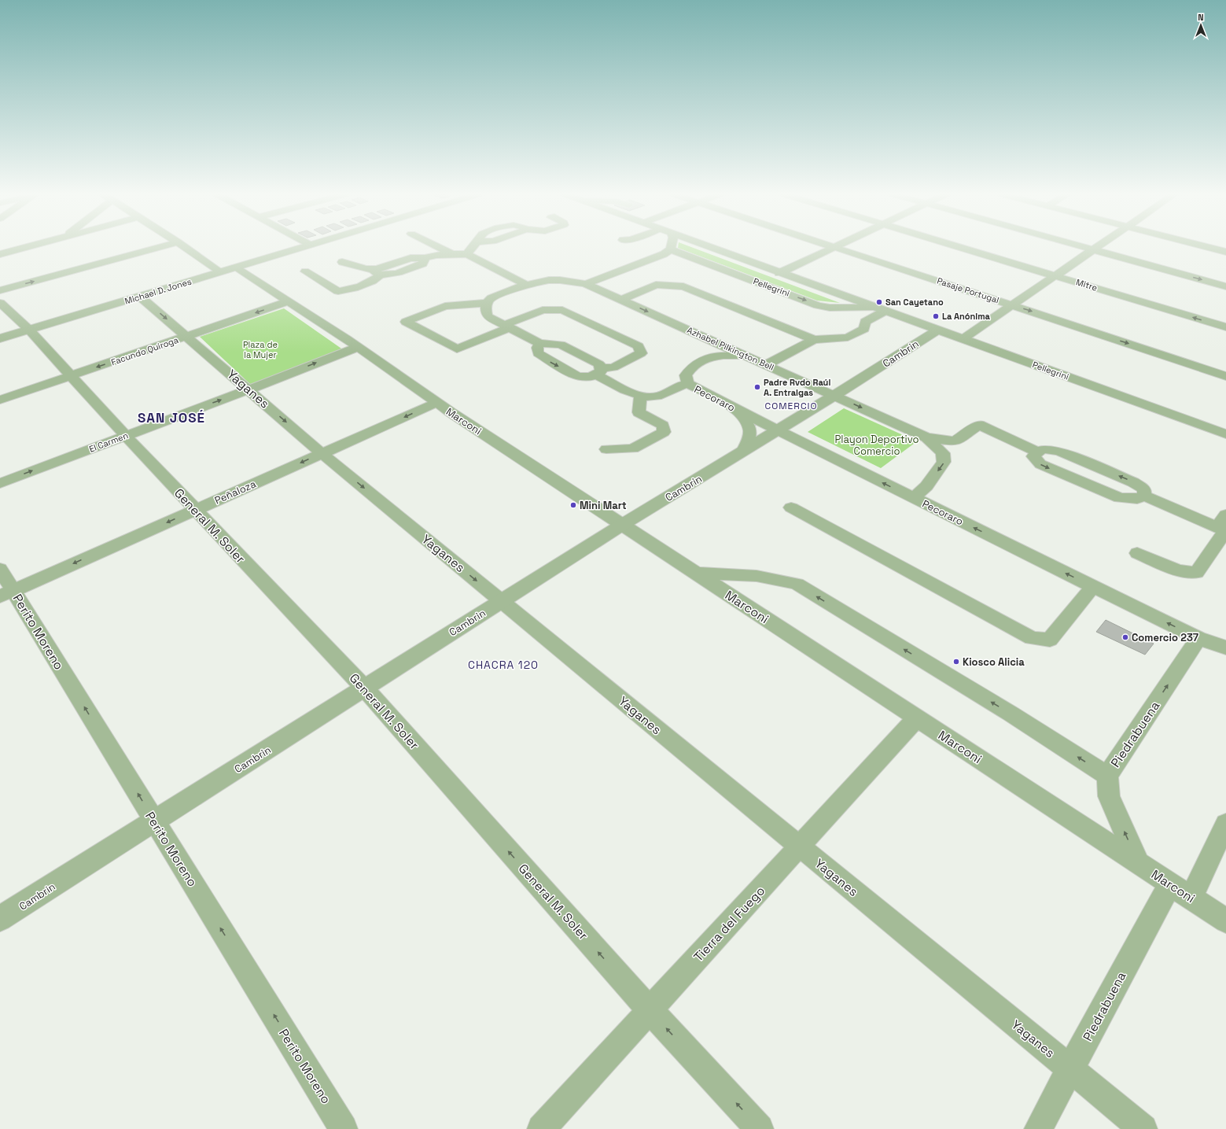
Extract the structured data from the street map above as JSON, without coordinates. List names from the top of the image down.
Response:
{
  "streets": {
    "street": [
      "Mitre",
      "Pellegrini",
      "Pasaje Portugal",
      "Michael D. Jones",
      "Azhabel Pilkington Bell",
      "Facundo Quiroga",
      "Cambrin",
      "Yaganes",
      "Pecoraro",
      "Marconi",
      "El Carmen",
      "Peñaloza",
      "General M. Soler",
      "Perito Moreno",
      "Piedrabuena",
      "Tierra del Fuego"
    ]
  },
  "crossings": [
    ["Pellegrini", "Cambrin"],
    ["Michael D. Jones", "Yaganes"],
    ["Michael D. Jones", "Marconi"],
    ["Michael D. Jones", "General M. Soler"],
    ["Azhabel Pilkington Bell", "Cambrin"],
    ["Azhabel Pilkington Bell", "Pecoraro"],
    ["Facundo Quiroga", "Yaganes"],
    ["Facundo Quiroga", "Marconi"],
    ["Facundo Quiroga", "General M. Soler"],
    ["Cambrin", "Yaganes"],
    ["Cambrin", "Pecoraro"],
    ["Cambrin", "Marconi"],
    ["Cambrin", "General M. Soler"],
    ["Cambrin", "Perito Moreno"],
    ["Yaganes", "El Carmen"],
    ["Yaganes", "Peñaloza"],
    ["Yaganes", "Piedrabuena"],
    ["Yaganes", "Tierra del Fuego"],
    ["Pecoraro", "Piedrabuena"],
    ["Marconi", "El Carmen"],
    ["Marconi", "Peñaloza"],
    ["Marconi", "Piedrabuena"],
    ["Marconi", "Tierra del Fuego"],
    ["El Carmen", "General M. Soler"],
    ["Peñaloza", "General M. Soler"],
    ["Peñaloza", "Perito Moreno"],
    ["General M. Soler", "Tierra del Fuego"]
  ],
  "one_way": [
    "El Carmen",
    "Peñaloza",
    "General M. Soler",
    "Perito Moreno",
    "Piedrabuena"
  ],
  "districts": ["COMERCIO", "SAN JOSÉ", "CHACRA 120"],
  "parks": ["Plaza de la Mujer", "Playon Deportivo Comercio"],
  "places": [
    "San Cayetano",
    "La Anónima",
    "Padre Rvdo Raúl A. Entraigas",
    "Mini Mart",
    "Comercio 237",
    "Kiosco Alicia"
  ],
  "north": "top"
}
